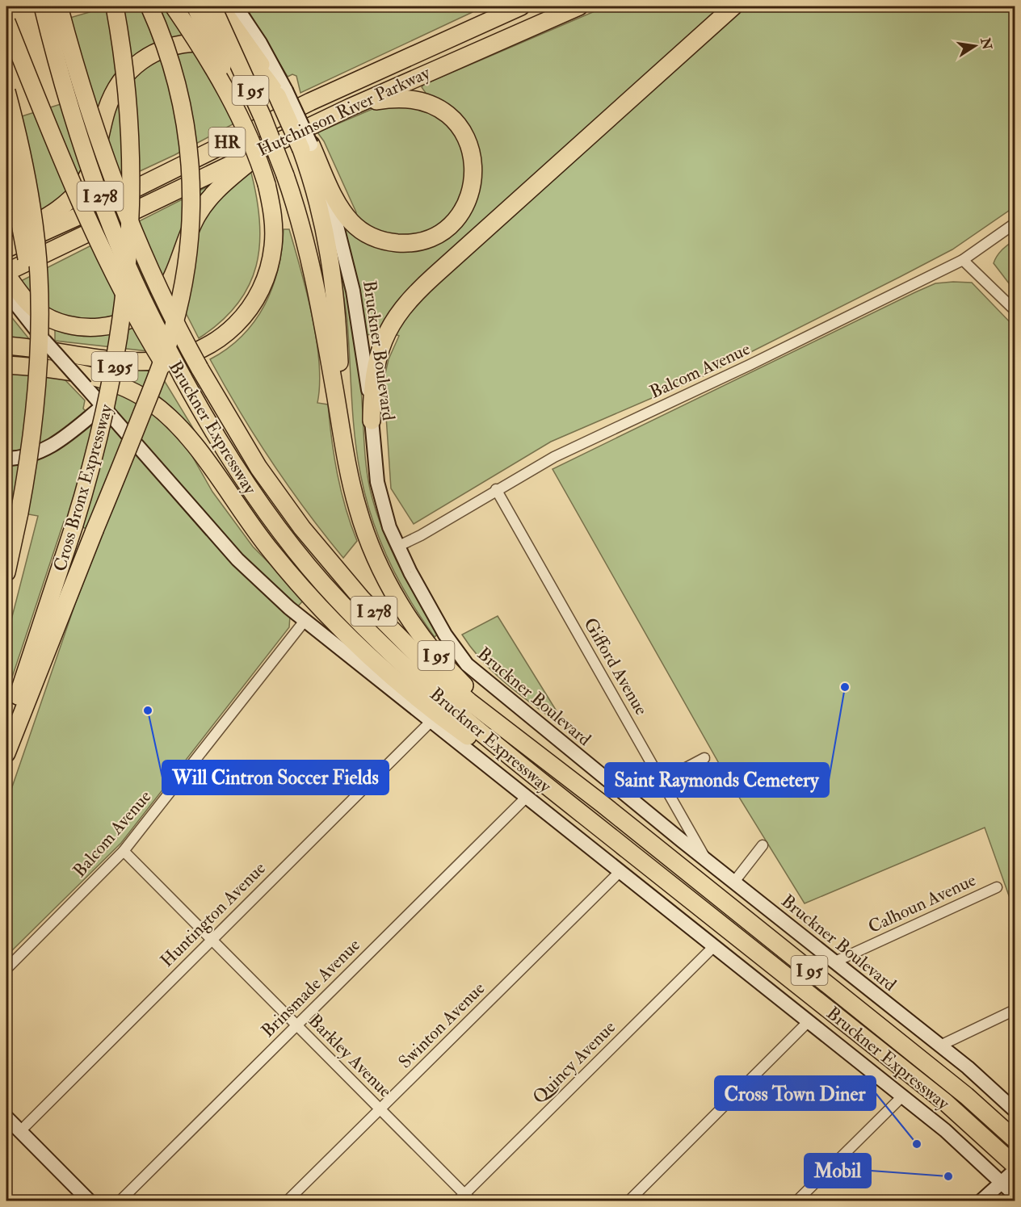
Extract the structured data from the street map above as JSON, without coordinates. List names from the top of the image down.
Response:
{
  "streets": {
    "highway": [
      "I 95",
      "Hutchinson River Parkway",
      "HR",
      "I 278",
      "I 295",
      "Bruckner Expressway",
      "Cross Bronx Expressway"
    ],
    "main road": ["Bruckner Boulevard"],
    "street": [
      "Balcom Avenue",
      "Gifford Avenue",
      "Calhoun Avenue",
      "Huntington Avenue",
      "Brinsmade Avenue",
      "Swinton Avenue",
      "Barkley Avenue",
      "Quincy Avenue"
    ]
  },
  "crossings": [
    ["I 95", "Bruckner Expressway"],
    ["Bruckner Boulevard", "Balcom Avenue"],
    ["Bruckner Boulevard", "Gifford Avenue"],
    ["Bruckner Boulevard", "Calhoun Avenue"],
    ["Balcom Avenue", "Gifford Avenue"],
    ["Balcom Avenue", "Barkley Avenue"],
    ["Huntington Avenue", "Barkley Avenue"],
    ["Brinsmade Avenue", "Barkley Avenue"],
    ["Swinton Avenue", "Barkley Avenue"],
    ["Barkley Avenue", "Quincy Avenue"]
  ],
  "places": [
    "Saint Raymonds Cemetery",
    "Will Cintron Soccer Fields",
    "Cross Town Diner",
    "Mobil"
  ],
  "north": "right"
}
